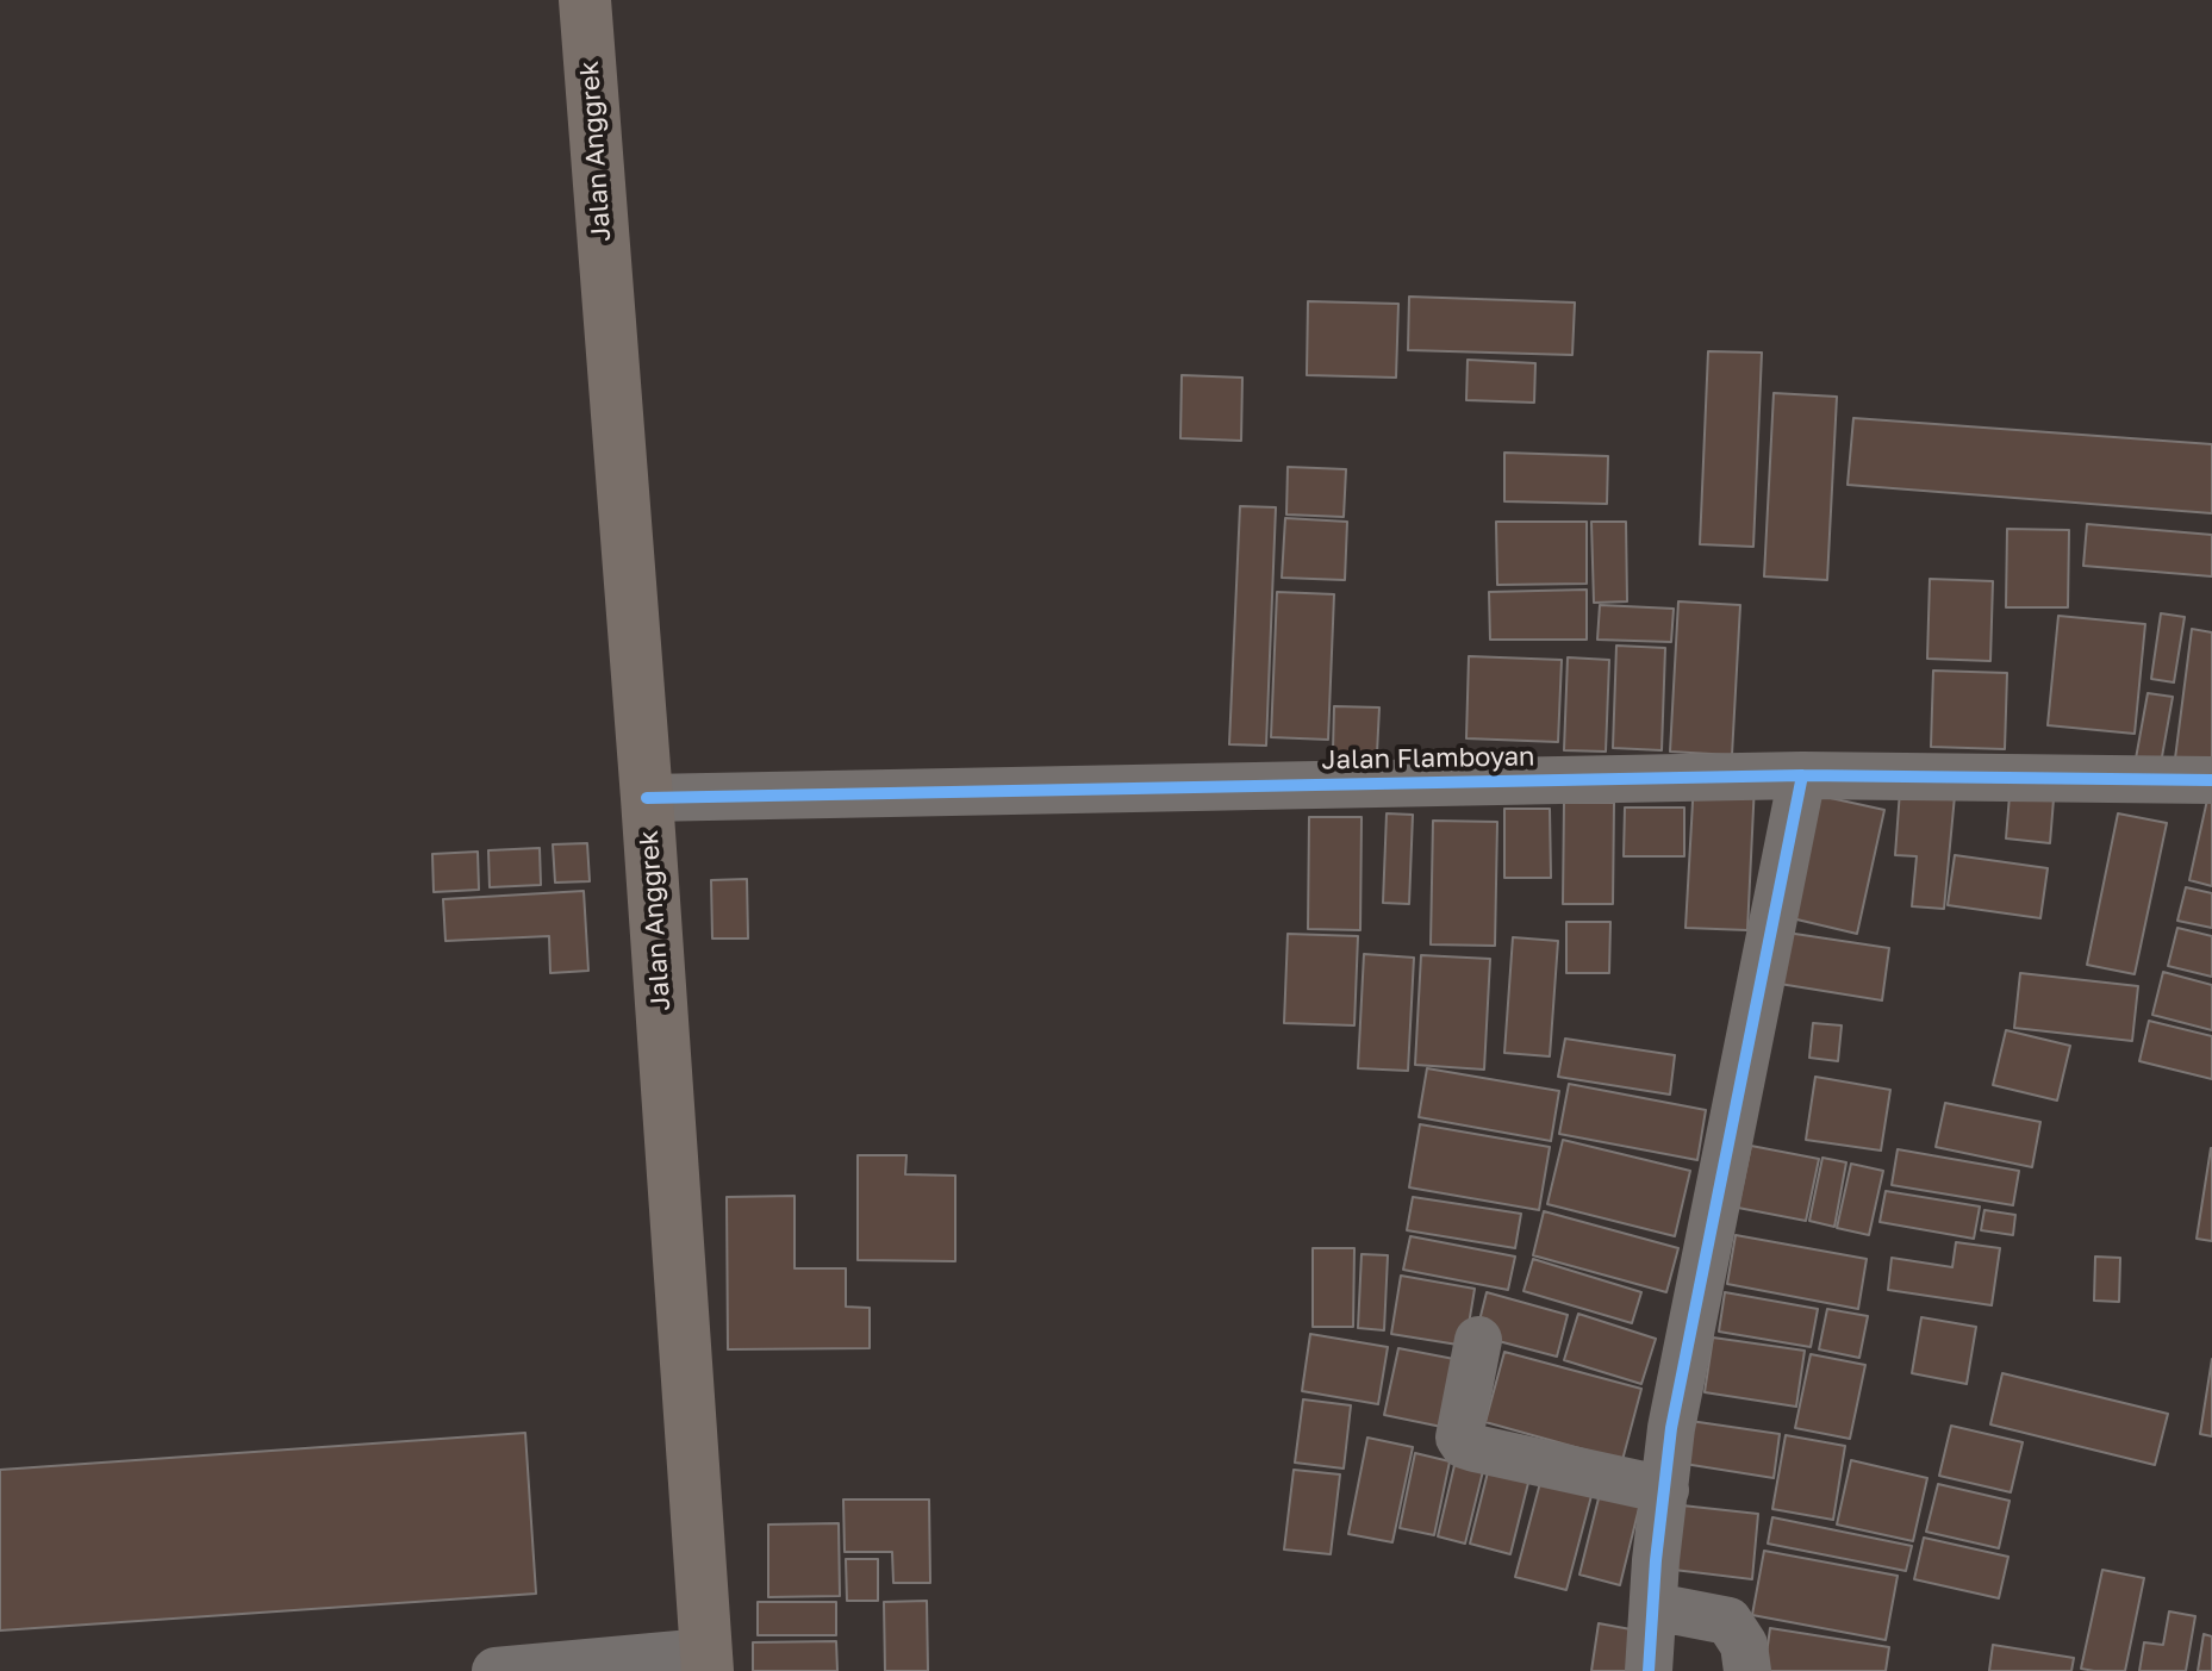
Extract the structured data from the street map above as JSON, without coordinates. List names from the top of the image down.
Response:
{
  "streets": {
    "highway": ["Jalan Anggrek"],
    "street": ["Jalan Flamboyan"]
  },
  "crossings": [
    ["Jalan Anggrek", "Jalan Flamboyan"]
  ]
}
